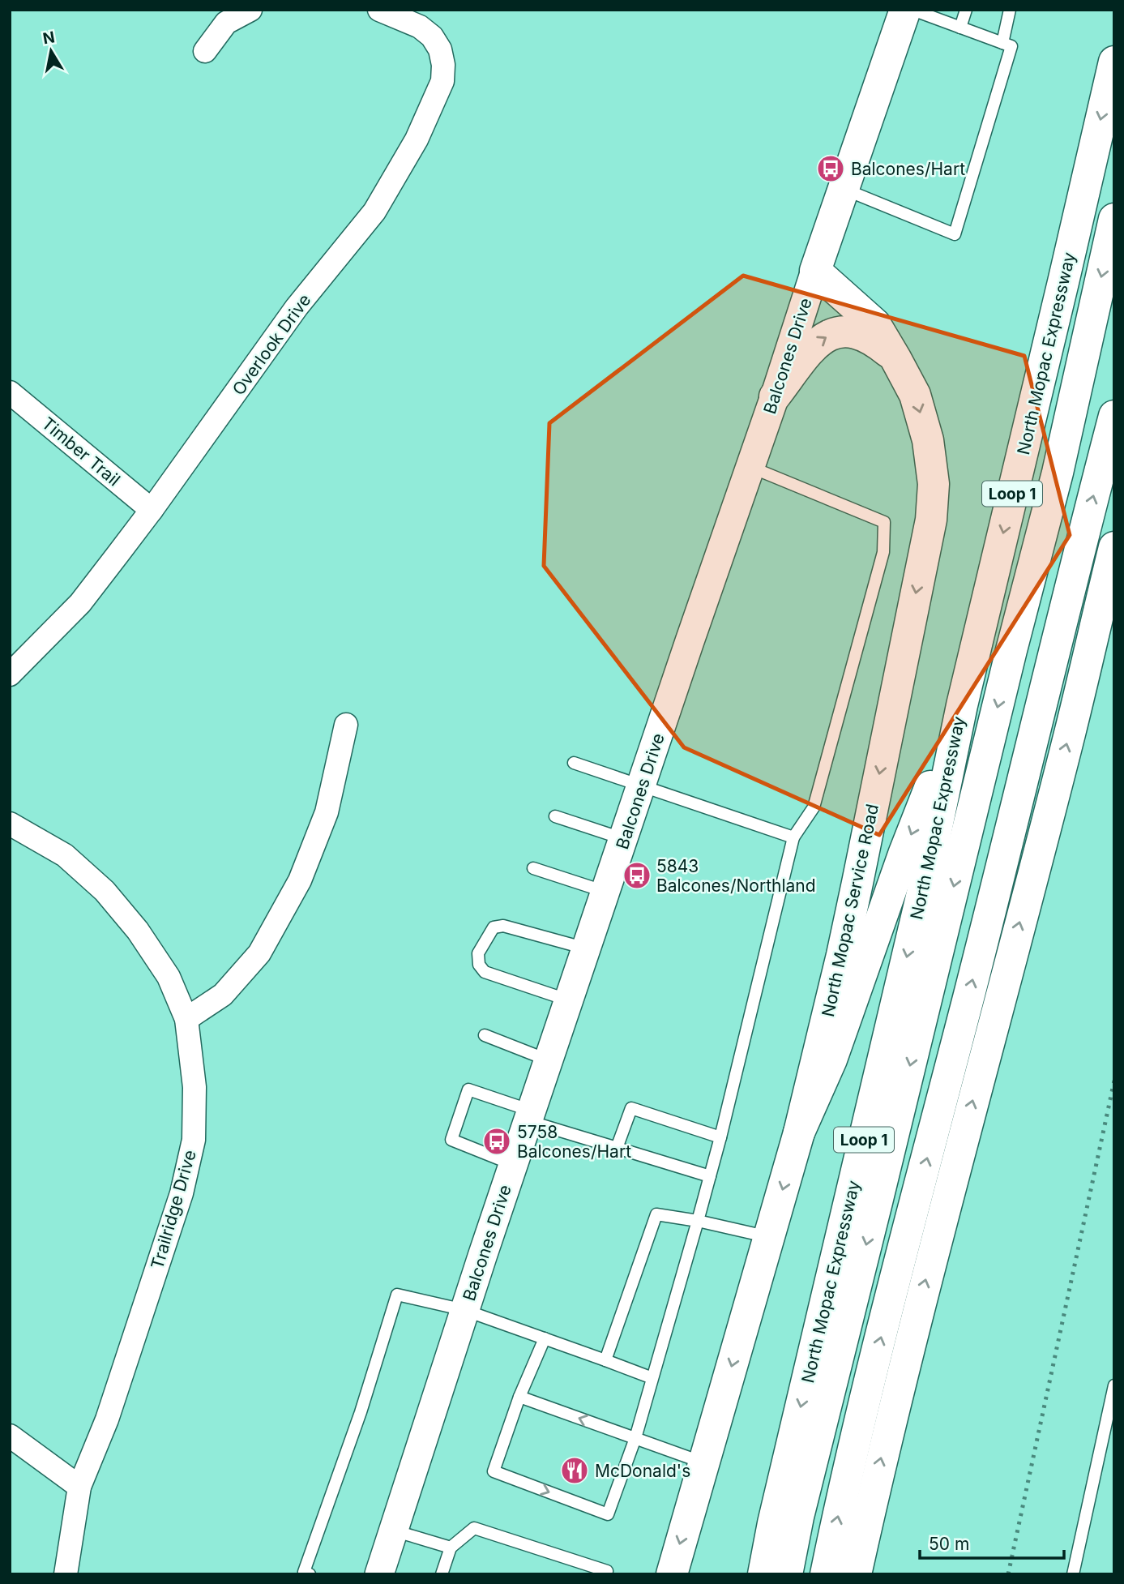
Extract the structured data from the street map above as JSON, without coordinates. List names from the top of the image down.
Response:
{
  "streets": {
    "main road": [
      "North Mopac Expressway",
      "Balcones Drive",
      "Loop 1",
      "North Mopac Service Road"
    ],
    "street": ["Overlook Drive", "Timber Trail", "Trailridge Drive"]
  },
  "crossings": [
    ["Overlook Drive", "Timber Trail"],
    ["Balcones Drive", "North Mopac Service Road"]
  ],
  "places": {
    "bus stop": ["Balcones/Hart", "5843 Balcones/Northland", "5758 Balcones/Hart"],
    "restaurant": ["McDonald's"]
  },
  "scale_bar": "50 m",
  "north": "top"
}
